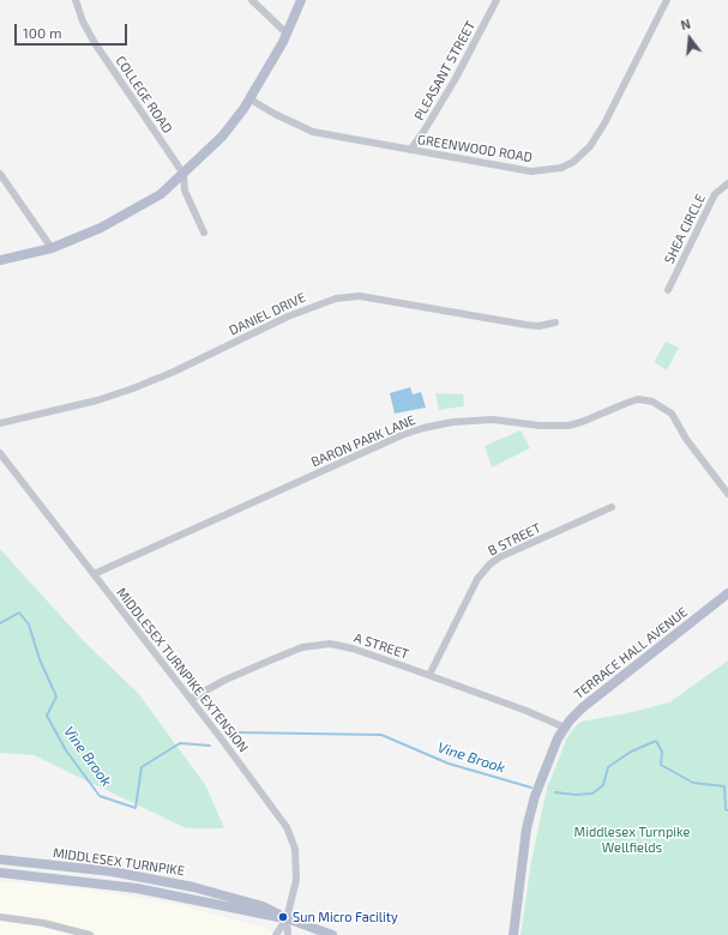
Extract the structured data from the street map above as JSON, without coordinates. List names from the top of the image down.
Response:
{
  "streets": {
    "main road": ["TERRACE HALL AVENUE", "MIDDLESEX TURNPIKE"],
    "street": [
      "PLEASANT STREET",
      "COLLEGE ROAD",
      "GREENWOOD ROAD",
      "SHEA CIRCLE",
      "DANIEL DRIVE",
      "BARON PARK LANE",
      "B STREET",
      "A STREET",
      "MIDDLESEX TURNPIKE EXTENSION"
    ]
  },
  "crossings": [
    ["PLEASANT STREET", "GREENWOOD ROAD"],
    ["BARON PARK LANE", "MIDDLESEX TURNPIKE EXTENSION"],
    ["B STREET", "A STREET"],
    ["A STREET", "TERRACE HALL AVENUE"],
    ["A STREET", "MIDDLESEX TURNPIKE EXTENSION"],
    ["MIDDLESEX TURNPIKE EXTENSION", "MIDDLESEX TURNPIKE"]
  ],
  "water": ["Vine Brook"],
  "parks": ["Middlesex Turnpike Wellfields"],
  "places": ["Sun Micro Facility"],
  "scale_bar": "100 m",
  "north": "top"
}
